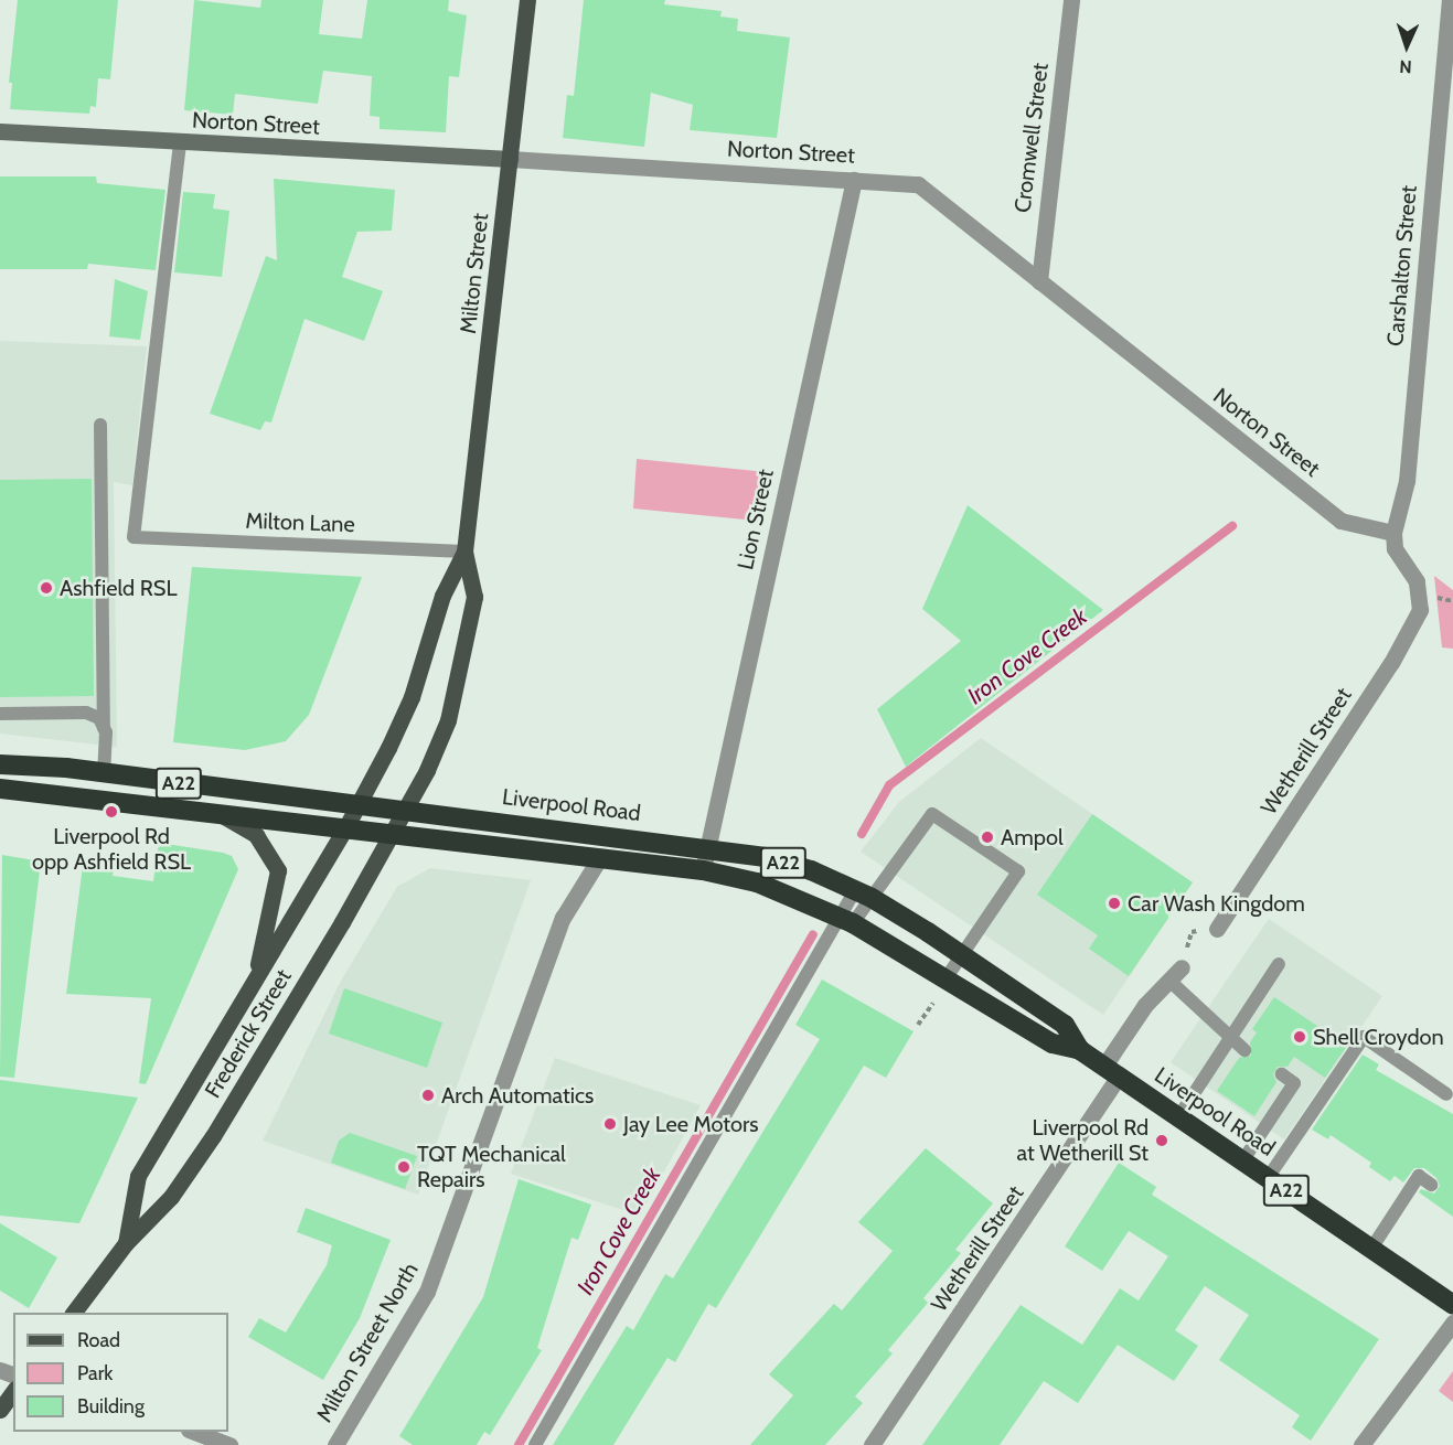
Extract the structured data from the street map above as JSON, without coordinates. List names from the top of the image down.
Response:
{
  "streets": {
    "highway": ["A22", "Liverpool Road"],
    "main road": ["Norton Street", "Milton Street", "Frederick Street"],
    "street": [
      "Cromwell Street",
      "Carshalton Street",
      "Lion Street",
      "Wetherill Street",
      "Milton Street North"
    ],
    "lane": ["Milton Lane"]
  },
  "crossings": [
    ["Norton Street", "Cromwell Street"],
    ["Norton Street", "Carshalton Street"],
    ["Norton Street", "Milton Street"],
    ["Norton Street", "Lion Street"],
    ["Norton Street", "Milton Lane"],
    ["Norton Street", "Wetherill Street"],
    ["Carshalton Street", "Wetherill Street"],
    ["Milton Street", "Milton Lane"],
    ["Milton Street", "Liverpool Road"],
    ["Milton Street", "Frederick Street"],
    ["Lion Street", "Liverpool Road"],
    ["Wetherill Street", "Liverpool Road"],
    ["Liverpool Road", "Frederick Street"],
    ["Liverpool Road", "Milton Street North"]
  ],
  "water": ["Iron Cove Creek"],
  "places": [
    "Ashfield RSL",
    "Liverpool Rd opp Ashfield RSL",
    "Ampol",
    "Car Wash Kingdom",
    "Shell Croydon",
    "Arch Automatics",
    "Jay Lee Motors",
    "Liverpool Rd at Wetherill St",
    "TQT Mechanical Repairs"
  ],
  "legend": ["Road", "Park", "Building"],
  "north": "bottom"
}
